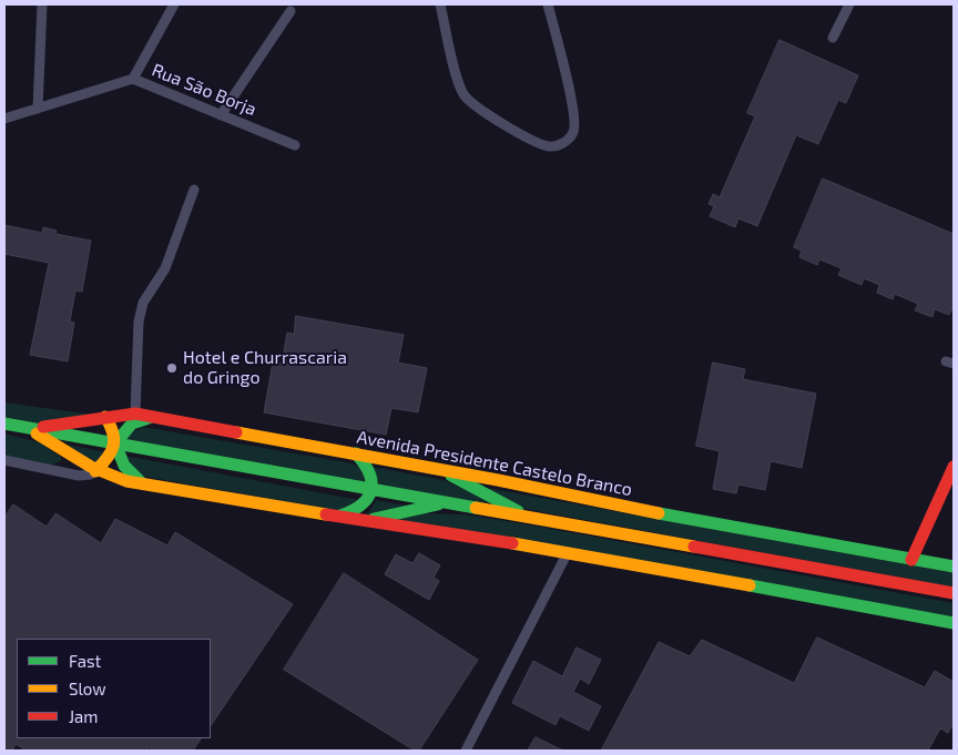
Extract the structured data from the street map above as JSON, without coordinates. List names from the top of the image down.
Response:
{
  "streets": {
    "main road": ["Avenida Presidente Castelo Branco"],
    "street": ["Rua São Borja"]
  },
  "places": ["Hotel e Churrascaria do Gringo"],
  "legend": ["Fast", "Slow", "Jam"]
}
